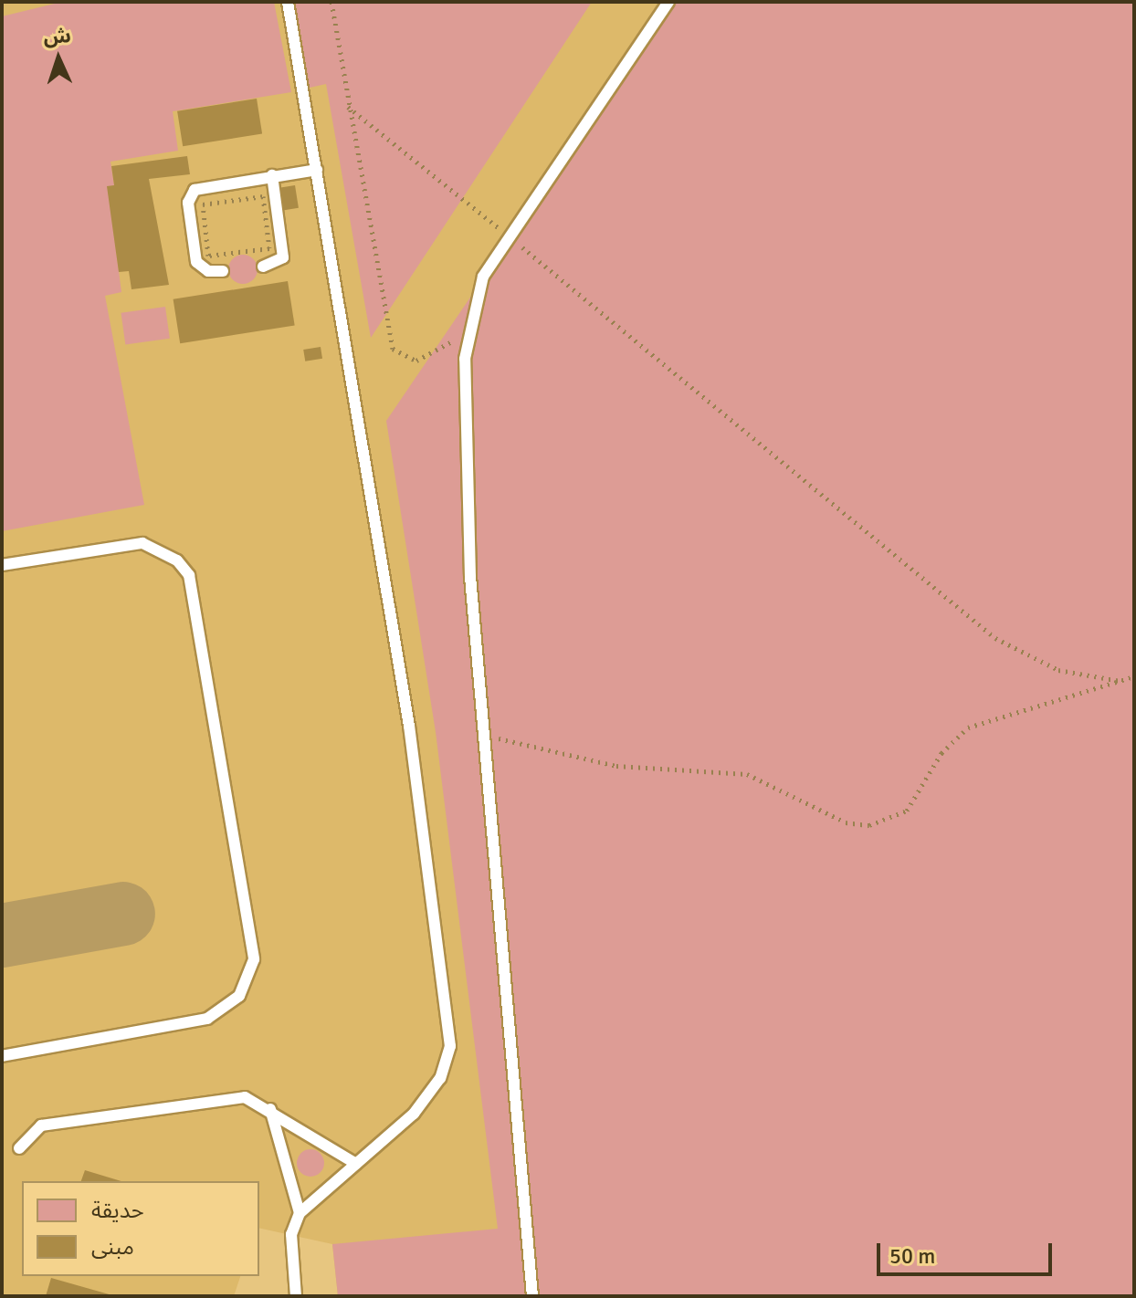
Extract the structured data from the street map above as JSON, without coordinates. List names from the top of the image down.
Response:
{
  "legend": ["حديقة", "مبنى"],
  "scale_bar": "50 m",
  "north": "top"
}
